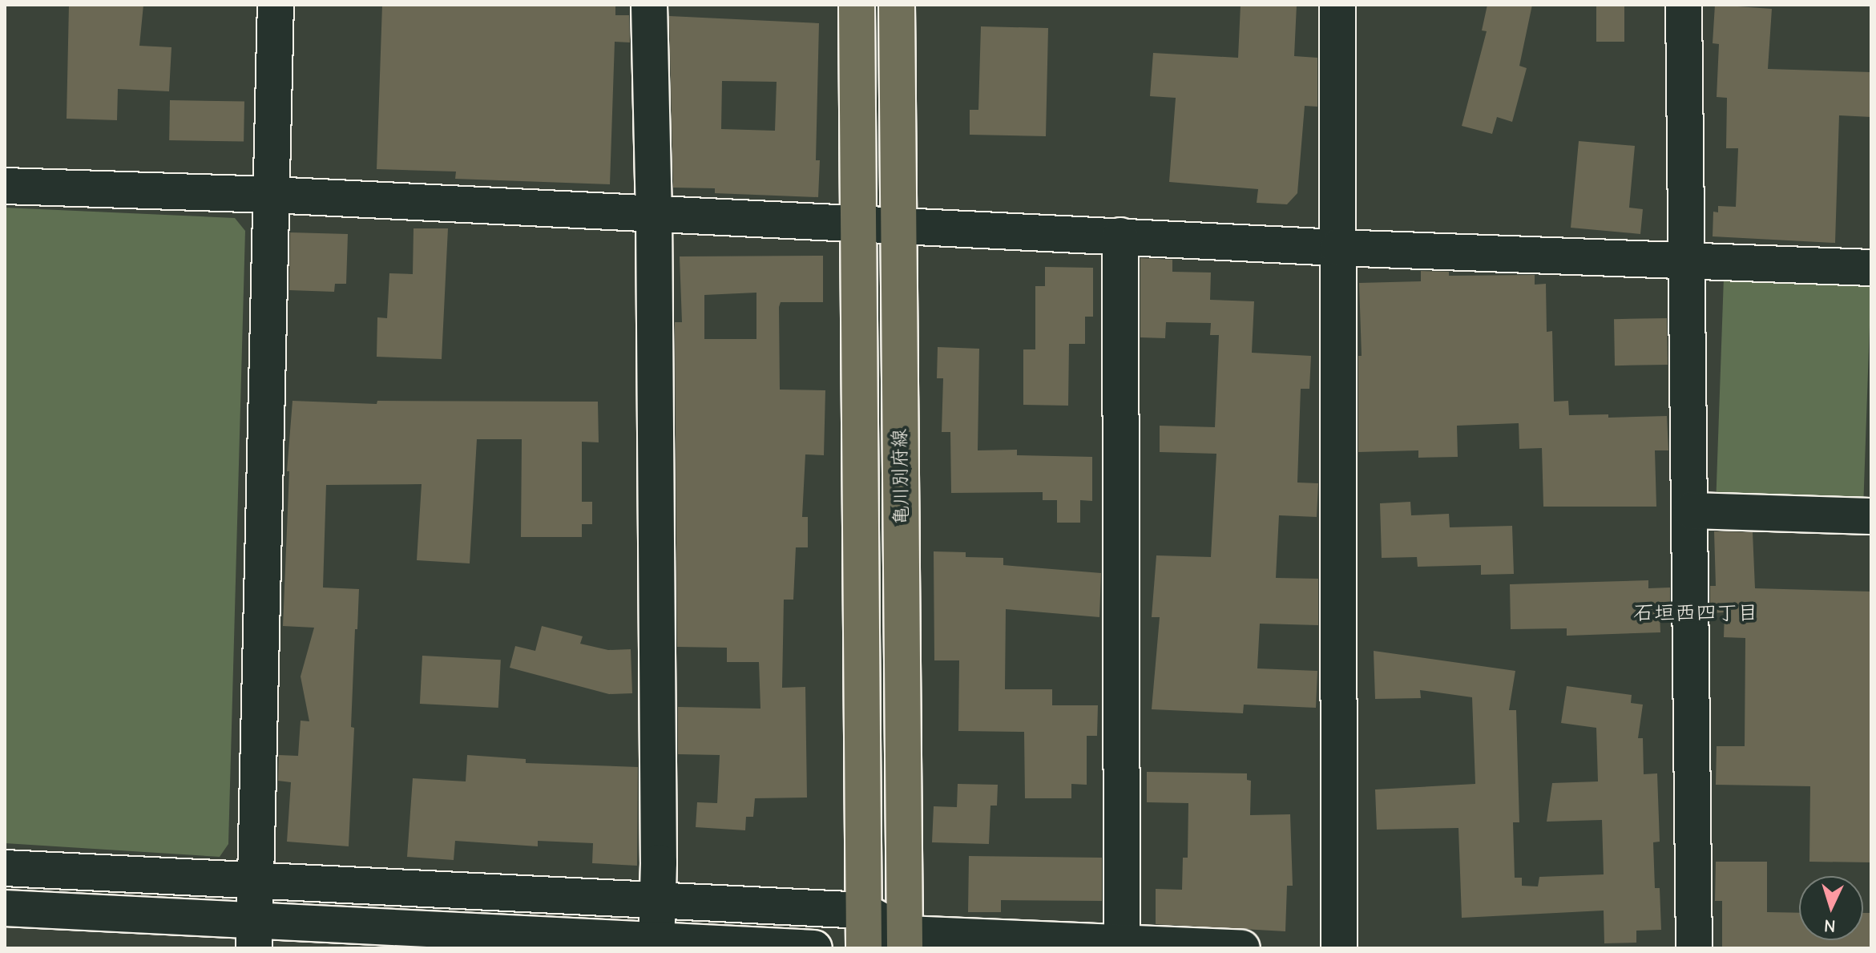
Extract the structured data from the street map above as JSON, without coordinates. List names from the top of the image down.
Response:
{
  "streets": {
    "main road": ["亀川別府線"]
  },
  "districts": ["石垣西四丁目"],
  "north": "bottom"
}
